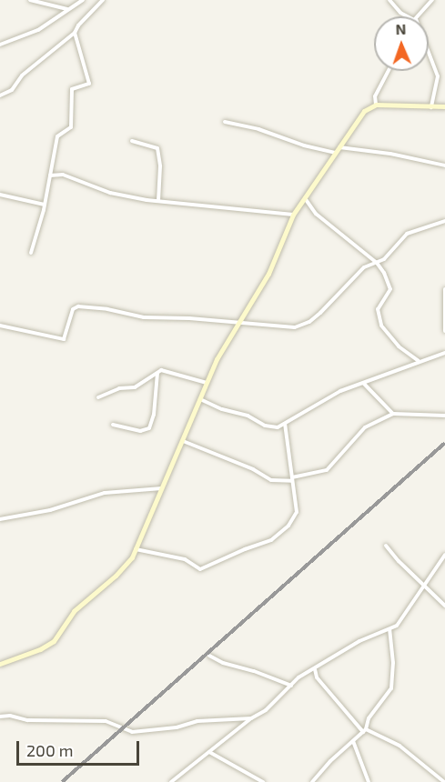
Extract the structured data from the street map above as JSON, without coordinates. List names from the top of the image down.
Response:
{
  "scale_bar": "200 m",
  "north": "top"
}
